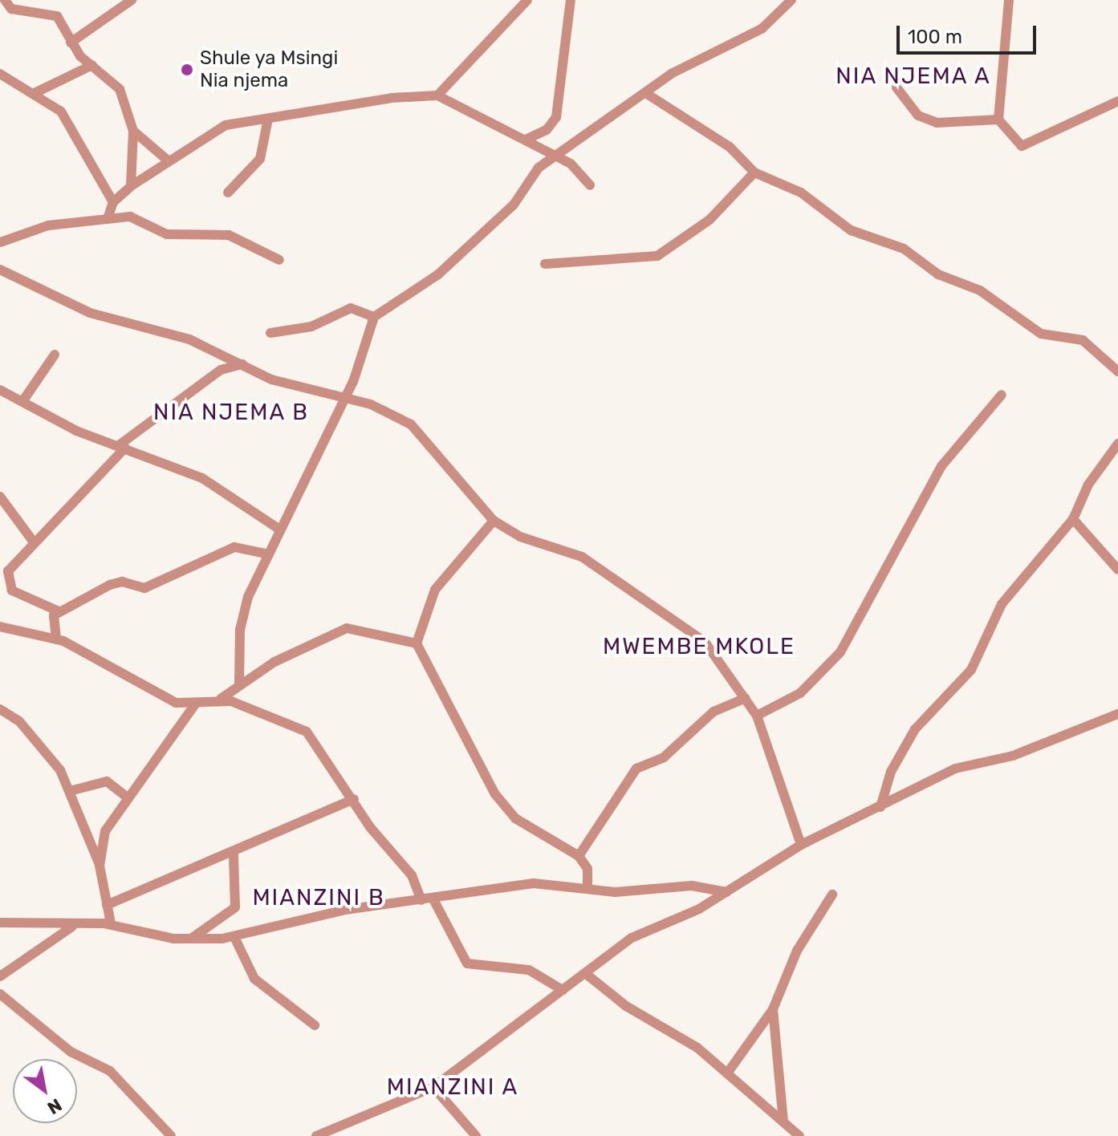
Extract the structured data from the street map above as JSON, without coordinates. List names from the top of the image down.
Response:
{
  "districts": [
    "NIA NJEMA A",
    "NIA NJEMA B",
    "MWEMBE MKOLE",
    "MIANZINI B",
    "MIANZINI A"
  ],
  "places": ["Shule ya Msingi Nia njema"],
  "scale_bar": "100 m",
  "north": "bottom right"
}
